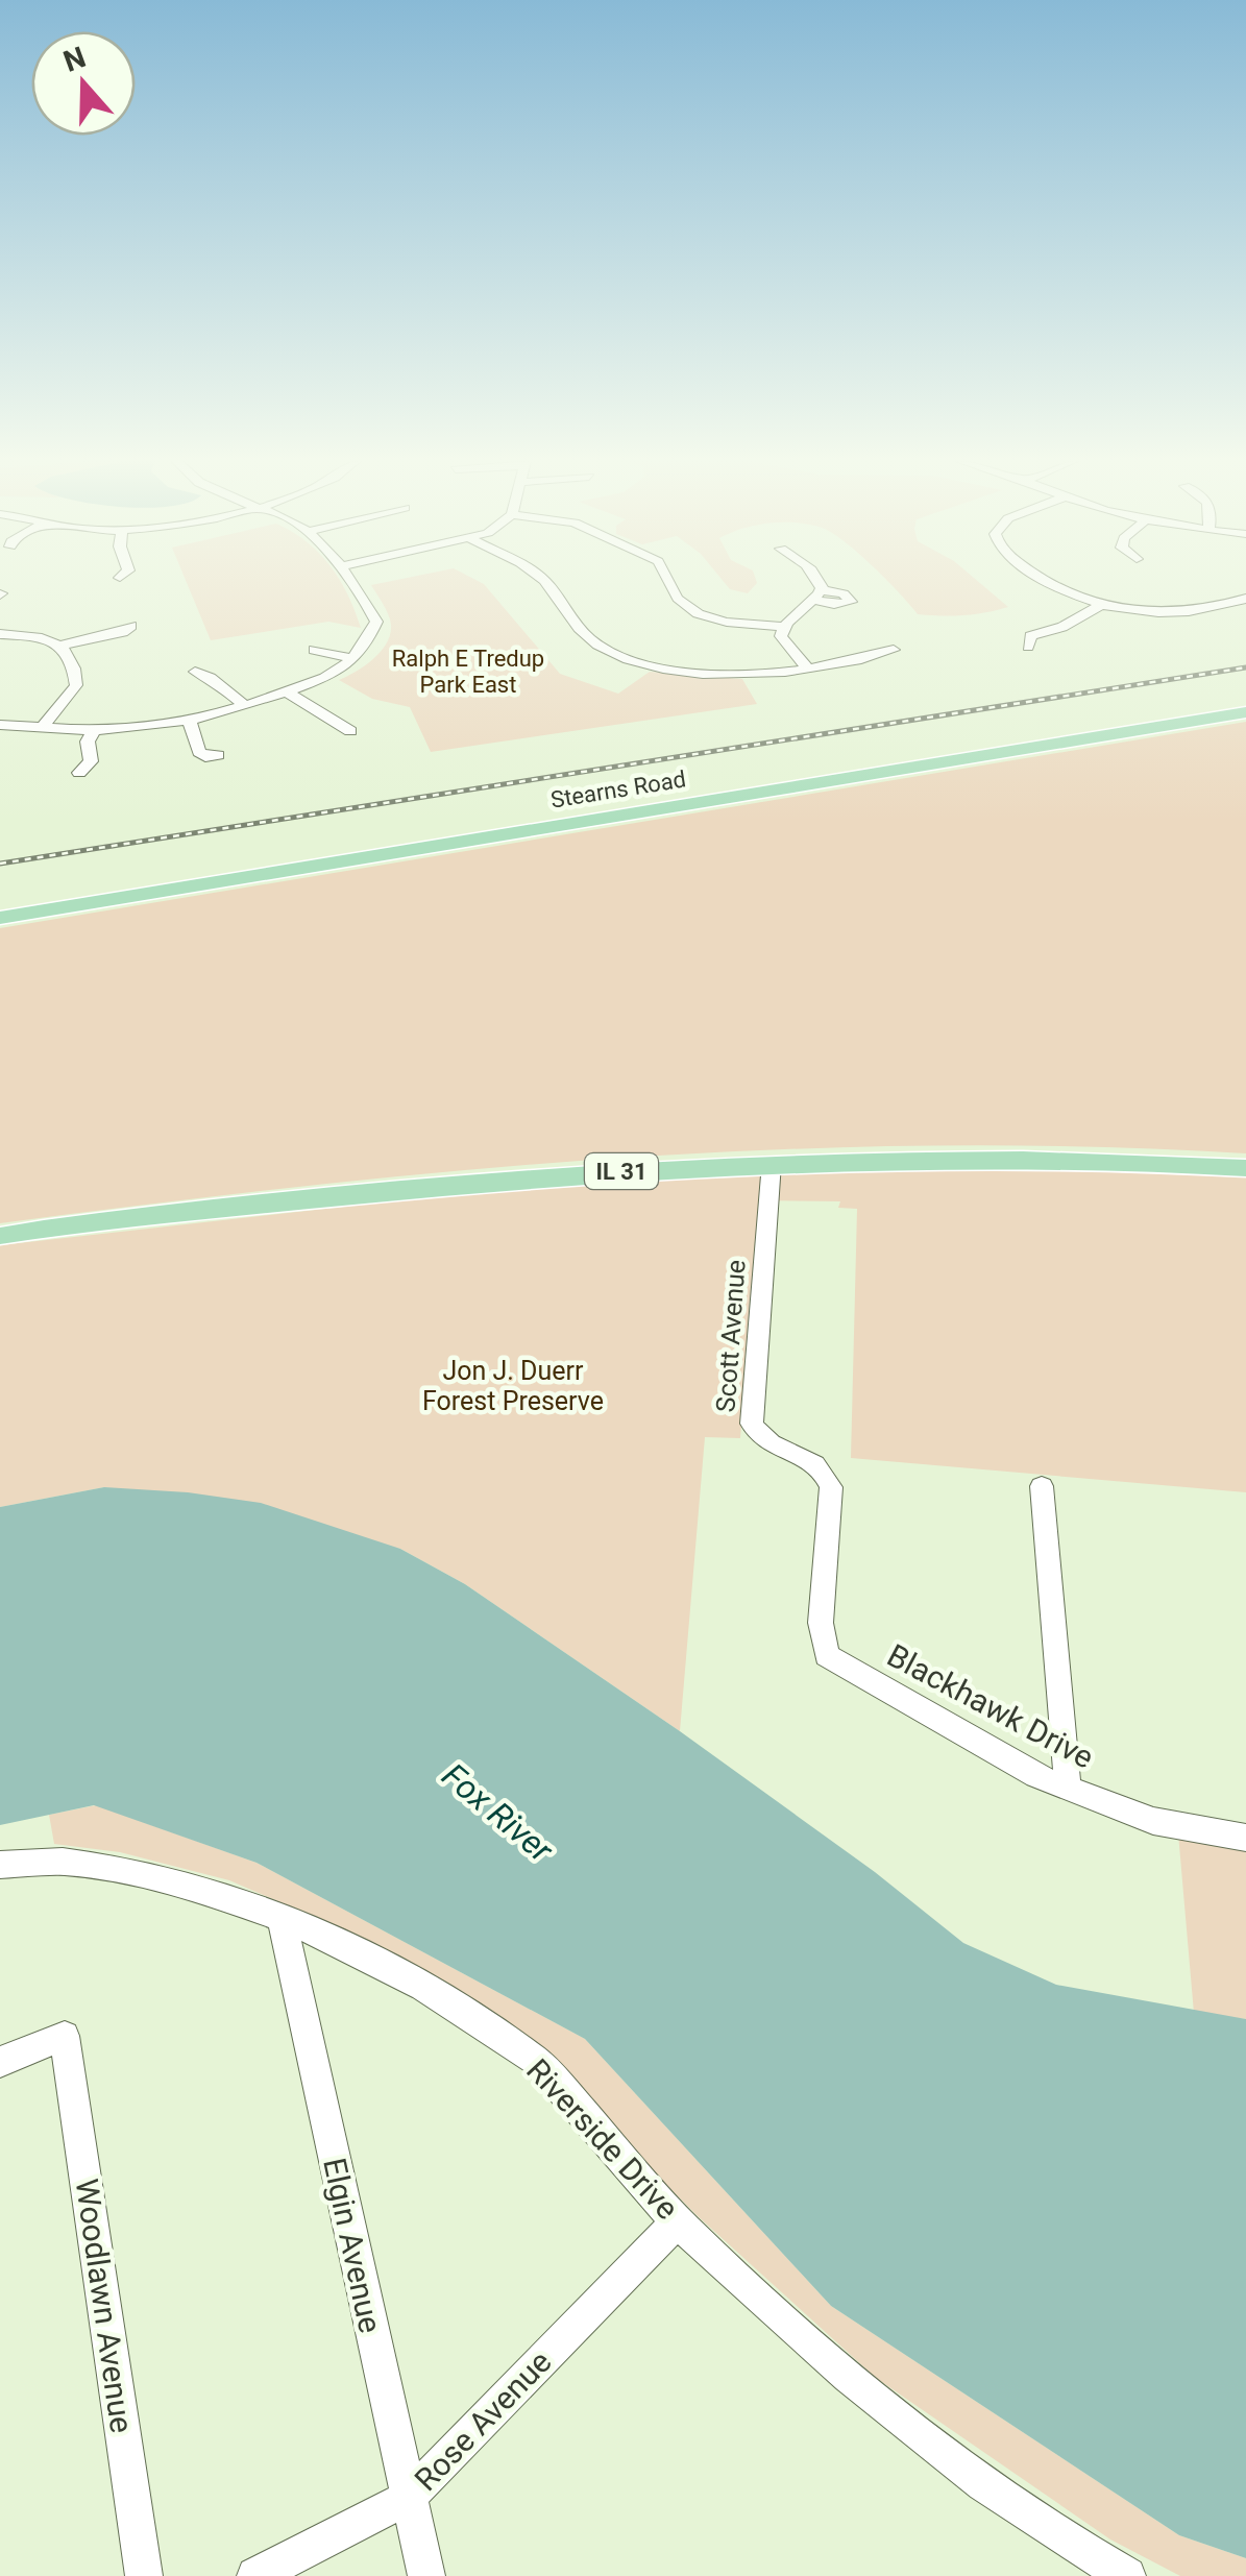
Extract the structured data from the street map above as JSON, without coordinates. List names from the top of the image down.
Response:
{
  "streets": {
    "main road": ["Stearns Road", "IL 31"],
    "street": [
      "Scott Avenue",
      "Blackhawk Drive",
      "Riverside Drive",
      "Elgin Avenue",
      "Woodlawn Avenue",
      "Rose Avenue"
    ]
  },
  "crossings": [
    ["IL 31", "Scott Avenue"],
    ["Scott Avenue", "Blackhawk Drive"],
    ["Riverside Drive", "Elgin Avenue"],
    ["Riverside Drive", "Rose Avenue"],
    ["Elgin Avenue", "Rose Avenue"]
  ],
  "water": ["Fox River"],
  "parks": ["Ralph E Tredup Park East", "Jon J. Duerr Forest Preserve"],
  "north": "top"
}
